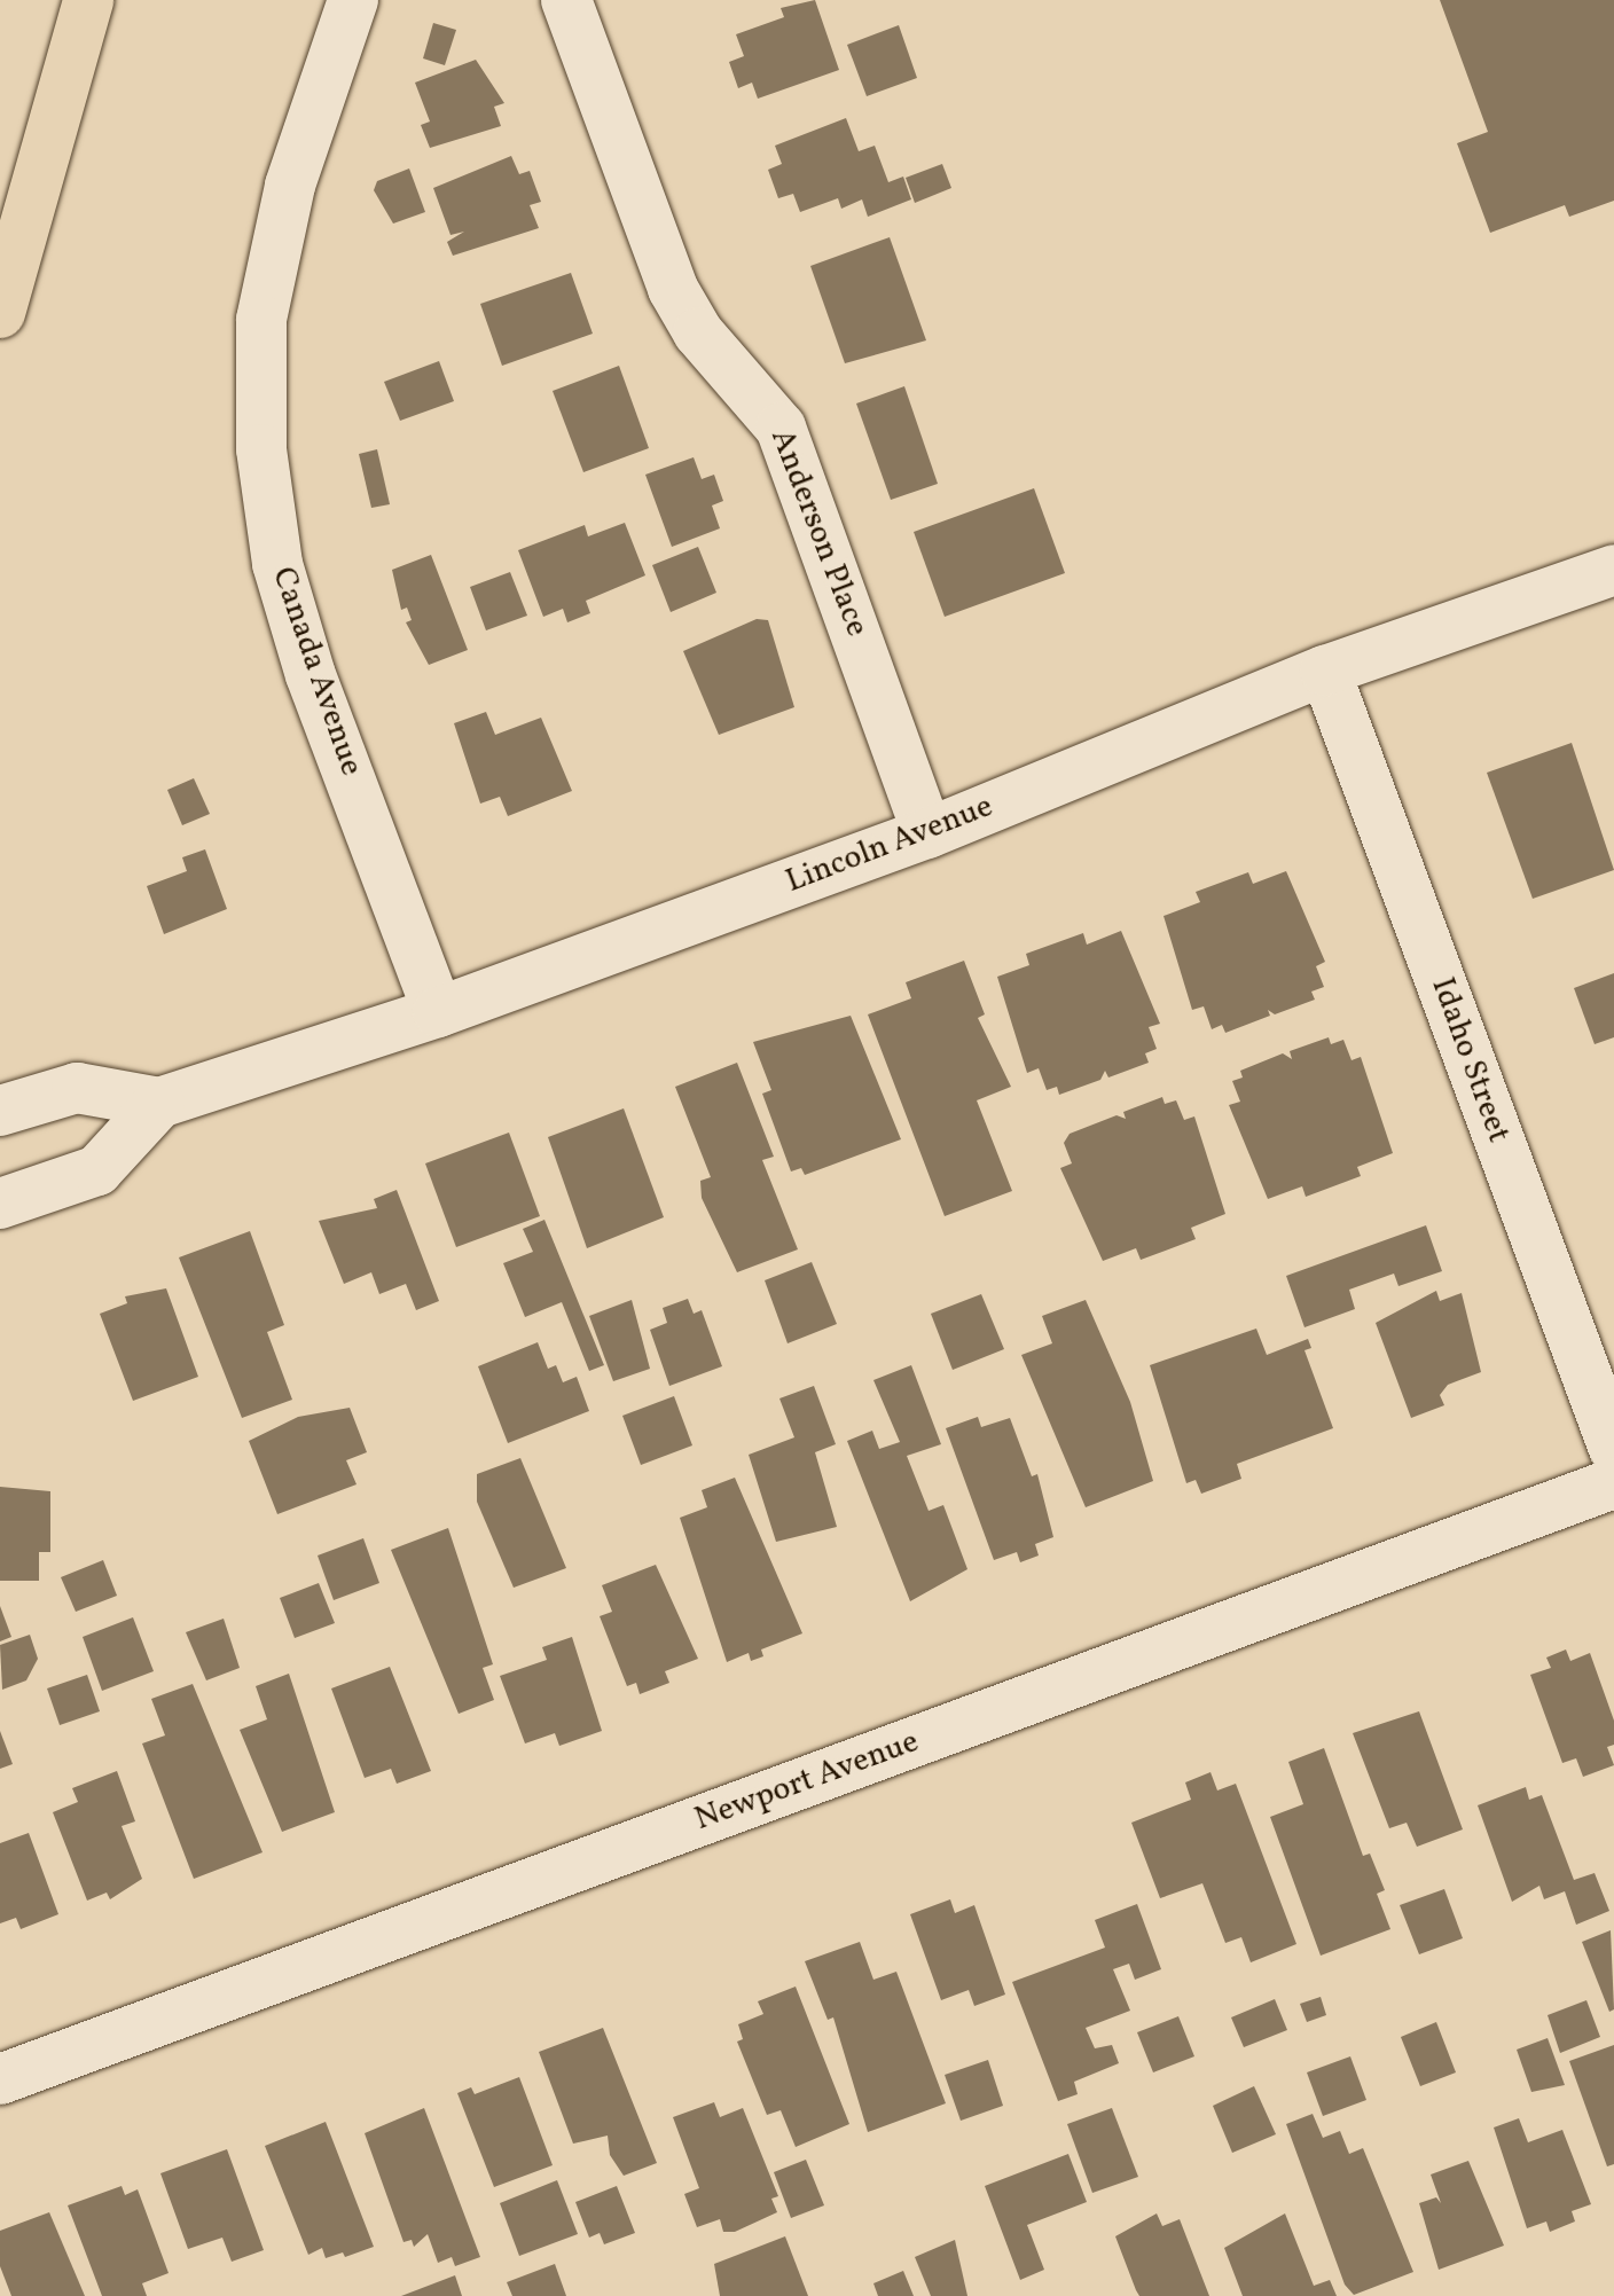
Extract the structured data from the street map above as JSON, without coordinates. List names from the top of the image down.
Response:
{
  "streets": {
    "street": [
      "Anderson Place",
      "Canada Avenue",
      "Lincoln Avenue",
      "Idaho Street",
      "Newport Avenue"
    ]
  },
  "crossings": [
    ["Anderson Place", "Lincoln Avenue"],
    ["Canada Avenue", "Lincoln Avenue"],
    ["Lincoln Avenue", "Idaho Street"]
  ]
}
